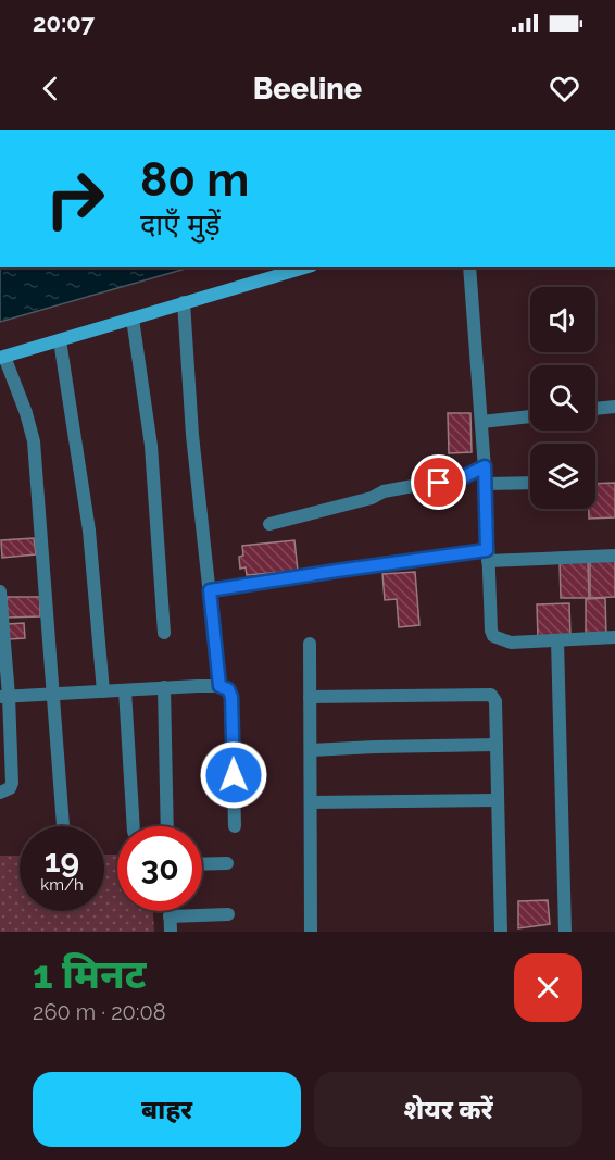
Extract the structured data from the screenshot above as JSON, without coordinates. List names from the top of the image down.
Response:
{
  "page": {
    "status": "20:07",
    "header": "Beeline",
    "turn": ["80 m", "दाएँ मुड़ें"],
    "speed": "19 km/h",
    "limit": "30",
    "heading": ["1 मिनट", "260 m · 20:08"],
    "buttons": ["बाहर", "शेयर करें"]
  }
}
